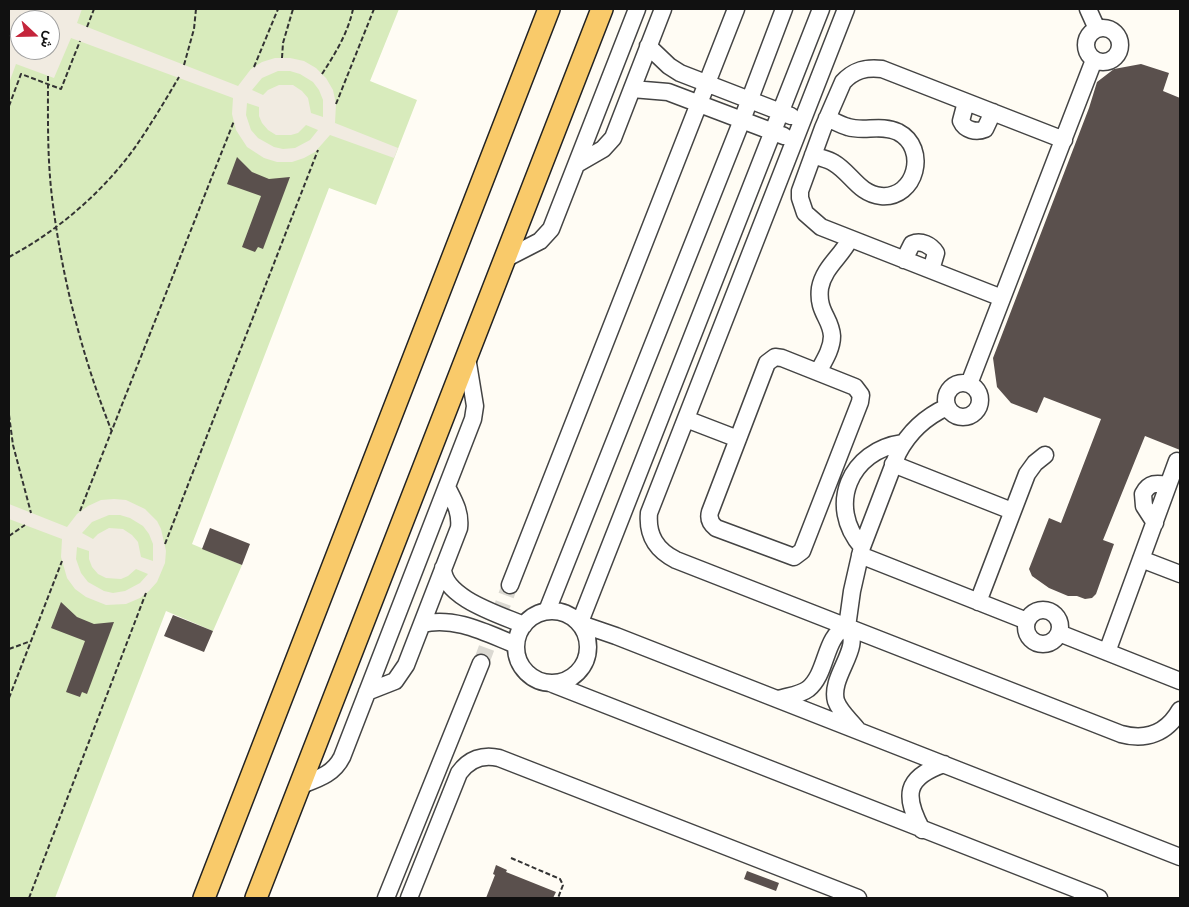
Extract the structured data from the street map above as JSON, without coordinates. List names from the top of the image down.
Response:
{
  "north": "right"
}
